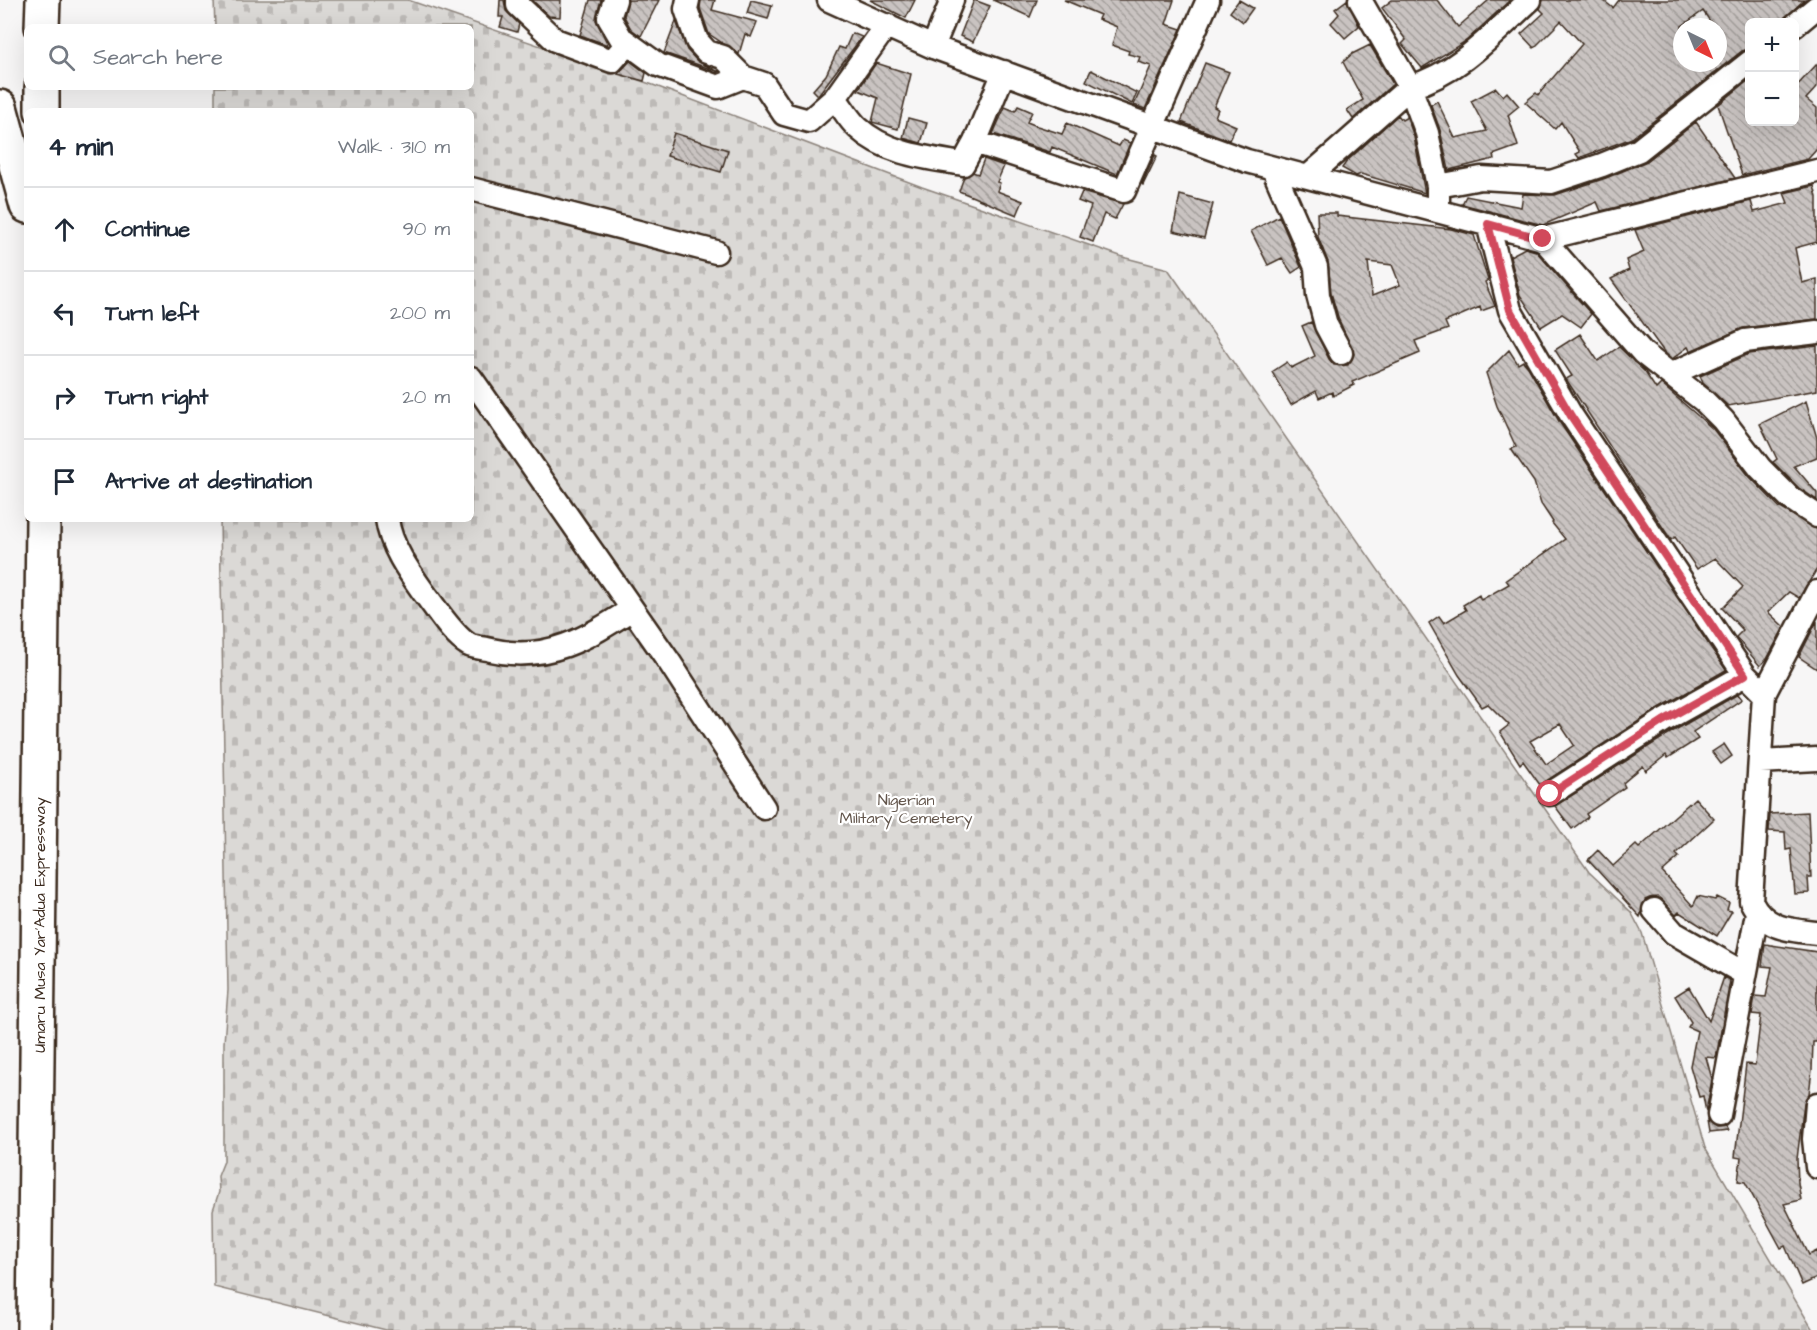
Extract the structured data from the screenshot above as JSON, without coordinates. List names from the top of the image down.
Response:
{
  "streets": {
    "highway": ["Umaru Musa Yar'Adua Expressway"]
  },
  "parks": ["Nigerian Military Cemetery"],
  "north": "bottom right",
  "page": {
    "map_buttons": ["+", "−"],
    "search": "Search here",
    "heading": ["4 min", "Walk · 310 m"],
    "list": [
      ["Continue", "90 m"],
      ["Turn left", "200 m"],
      ["Turn right", "20 m"],
      "Arrive at destination"
    ]
  }
}
